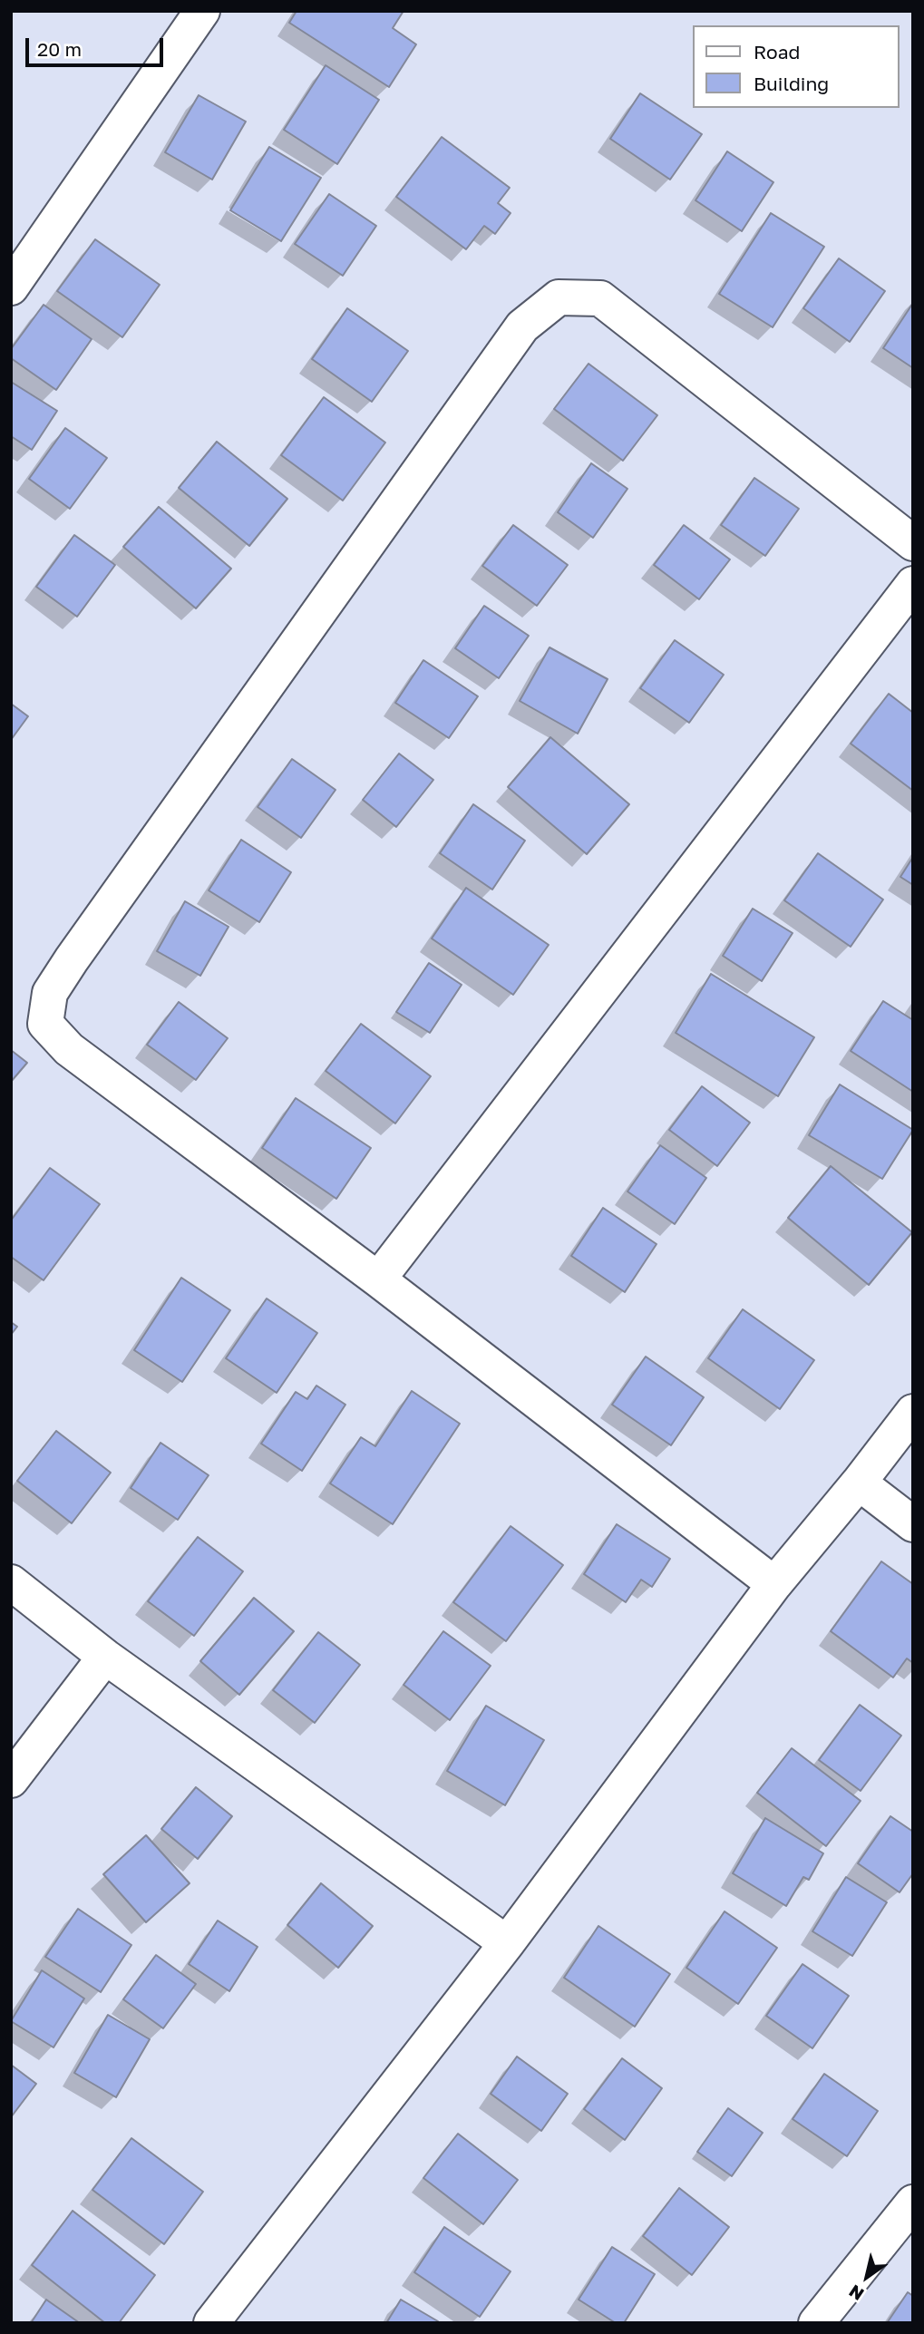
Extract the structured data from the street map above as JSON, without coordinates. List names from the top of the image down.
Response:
{
  "legend": ["Road", "Building"],
  "scale_bar": "20 m",
  "north": "bottom left"
}
